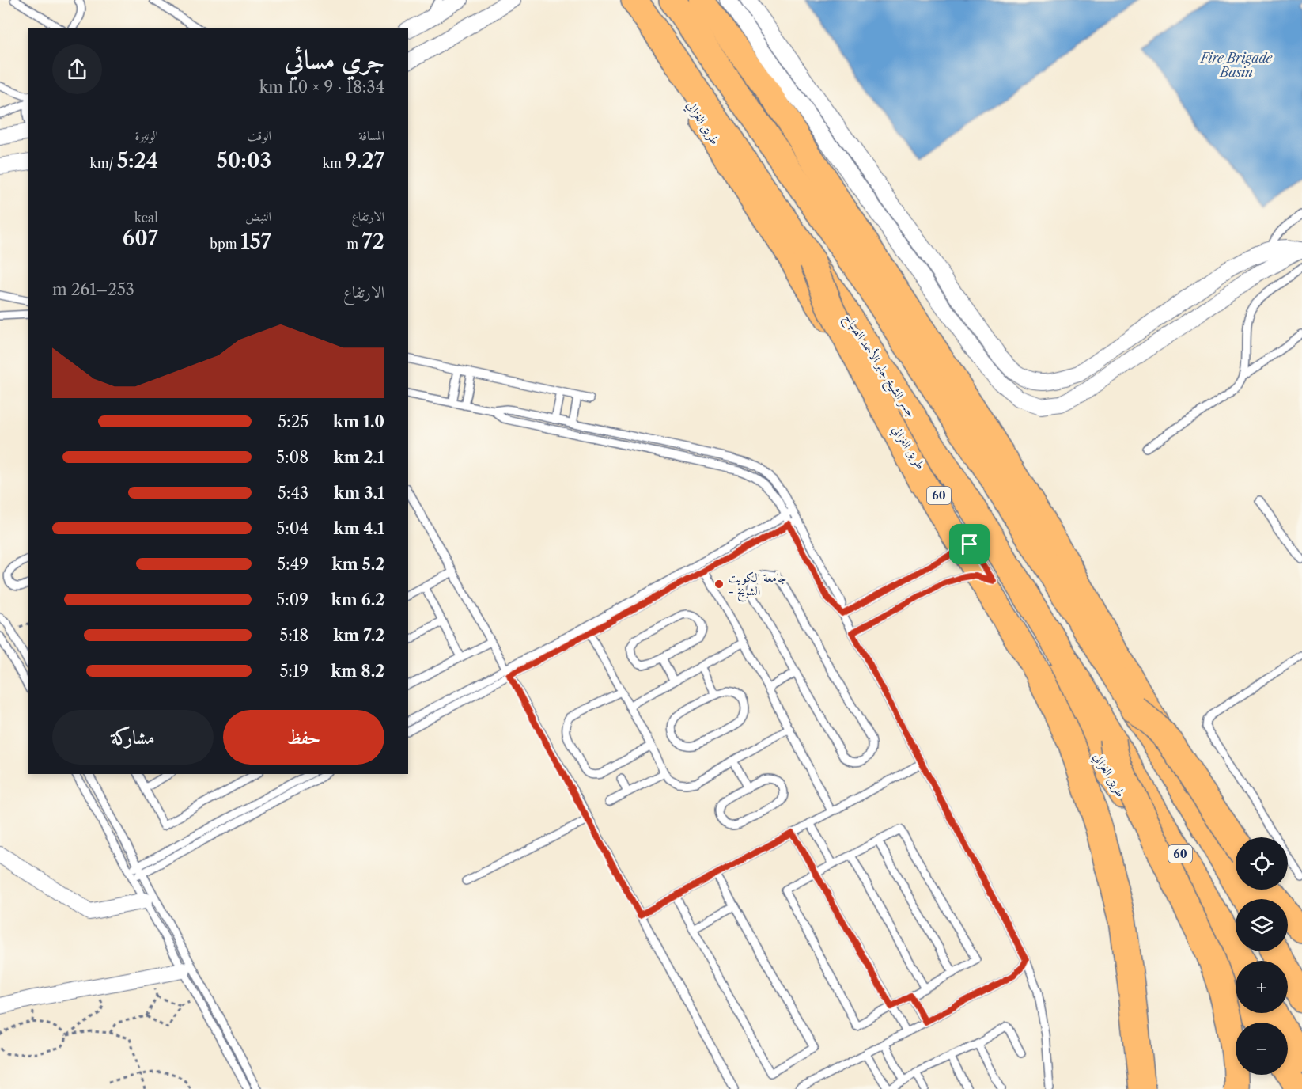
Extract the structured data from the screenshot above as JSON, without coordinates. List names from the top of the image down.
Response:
{
  "streets": {
    "highway": ["طريق الغزالي", "جسر الشيخ جابر الأحمد الصباح", "60"]
  },
  "crossings": [
    ["طريق الغزالي", "جسر الشيخ جابر الأحمد الصباح"]
  ],
  "water": ["Fire Brigade Basin"],
  "places": ["جامعة الكويت - الشويخ"],
  "page": {
    "heading": ["جري مسائي", "18:34 · 9 × 1.0 km"],
    "stats": [
      ["المسافة", "9.27 km"],
      ["الوقت", "50:03"],
      ["الوتيرة", "5:24 /km"],
      ["الارتفاع", "72 m"],
      ["النبض", "157 bpm"],
      ["kcal", "607"]
    ],
    "chart": ["الارتفاع", "253–261 m"],
    "list": [
      {
        "name": "1.0 km",
        "note": "5:25"
      },
      {
        "name": "2.1 km",
        "note": "5:08"
      },
      {
        "name": "3.1 km",
        "note": "5:43"
      },
      {
        "name": "4.1 km",
        "note": "5:04"
      },
      {
        "name": "5.2 km",
        "note": "5:49"
      },
      {
        "name": "6.2 km",
        "note": "5:09"
      },
      {
        "name": "7.2 km",
        "note": "5:18"
      },
      {
        "name": "8.2 km",
        "note": "5:19"
      }
    ],
    "buttons": ["حفظ", "مشاركة"],
    "map_buttons": ["+", "−"]
  }
}
